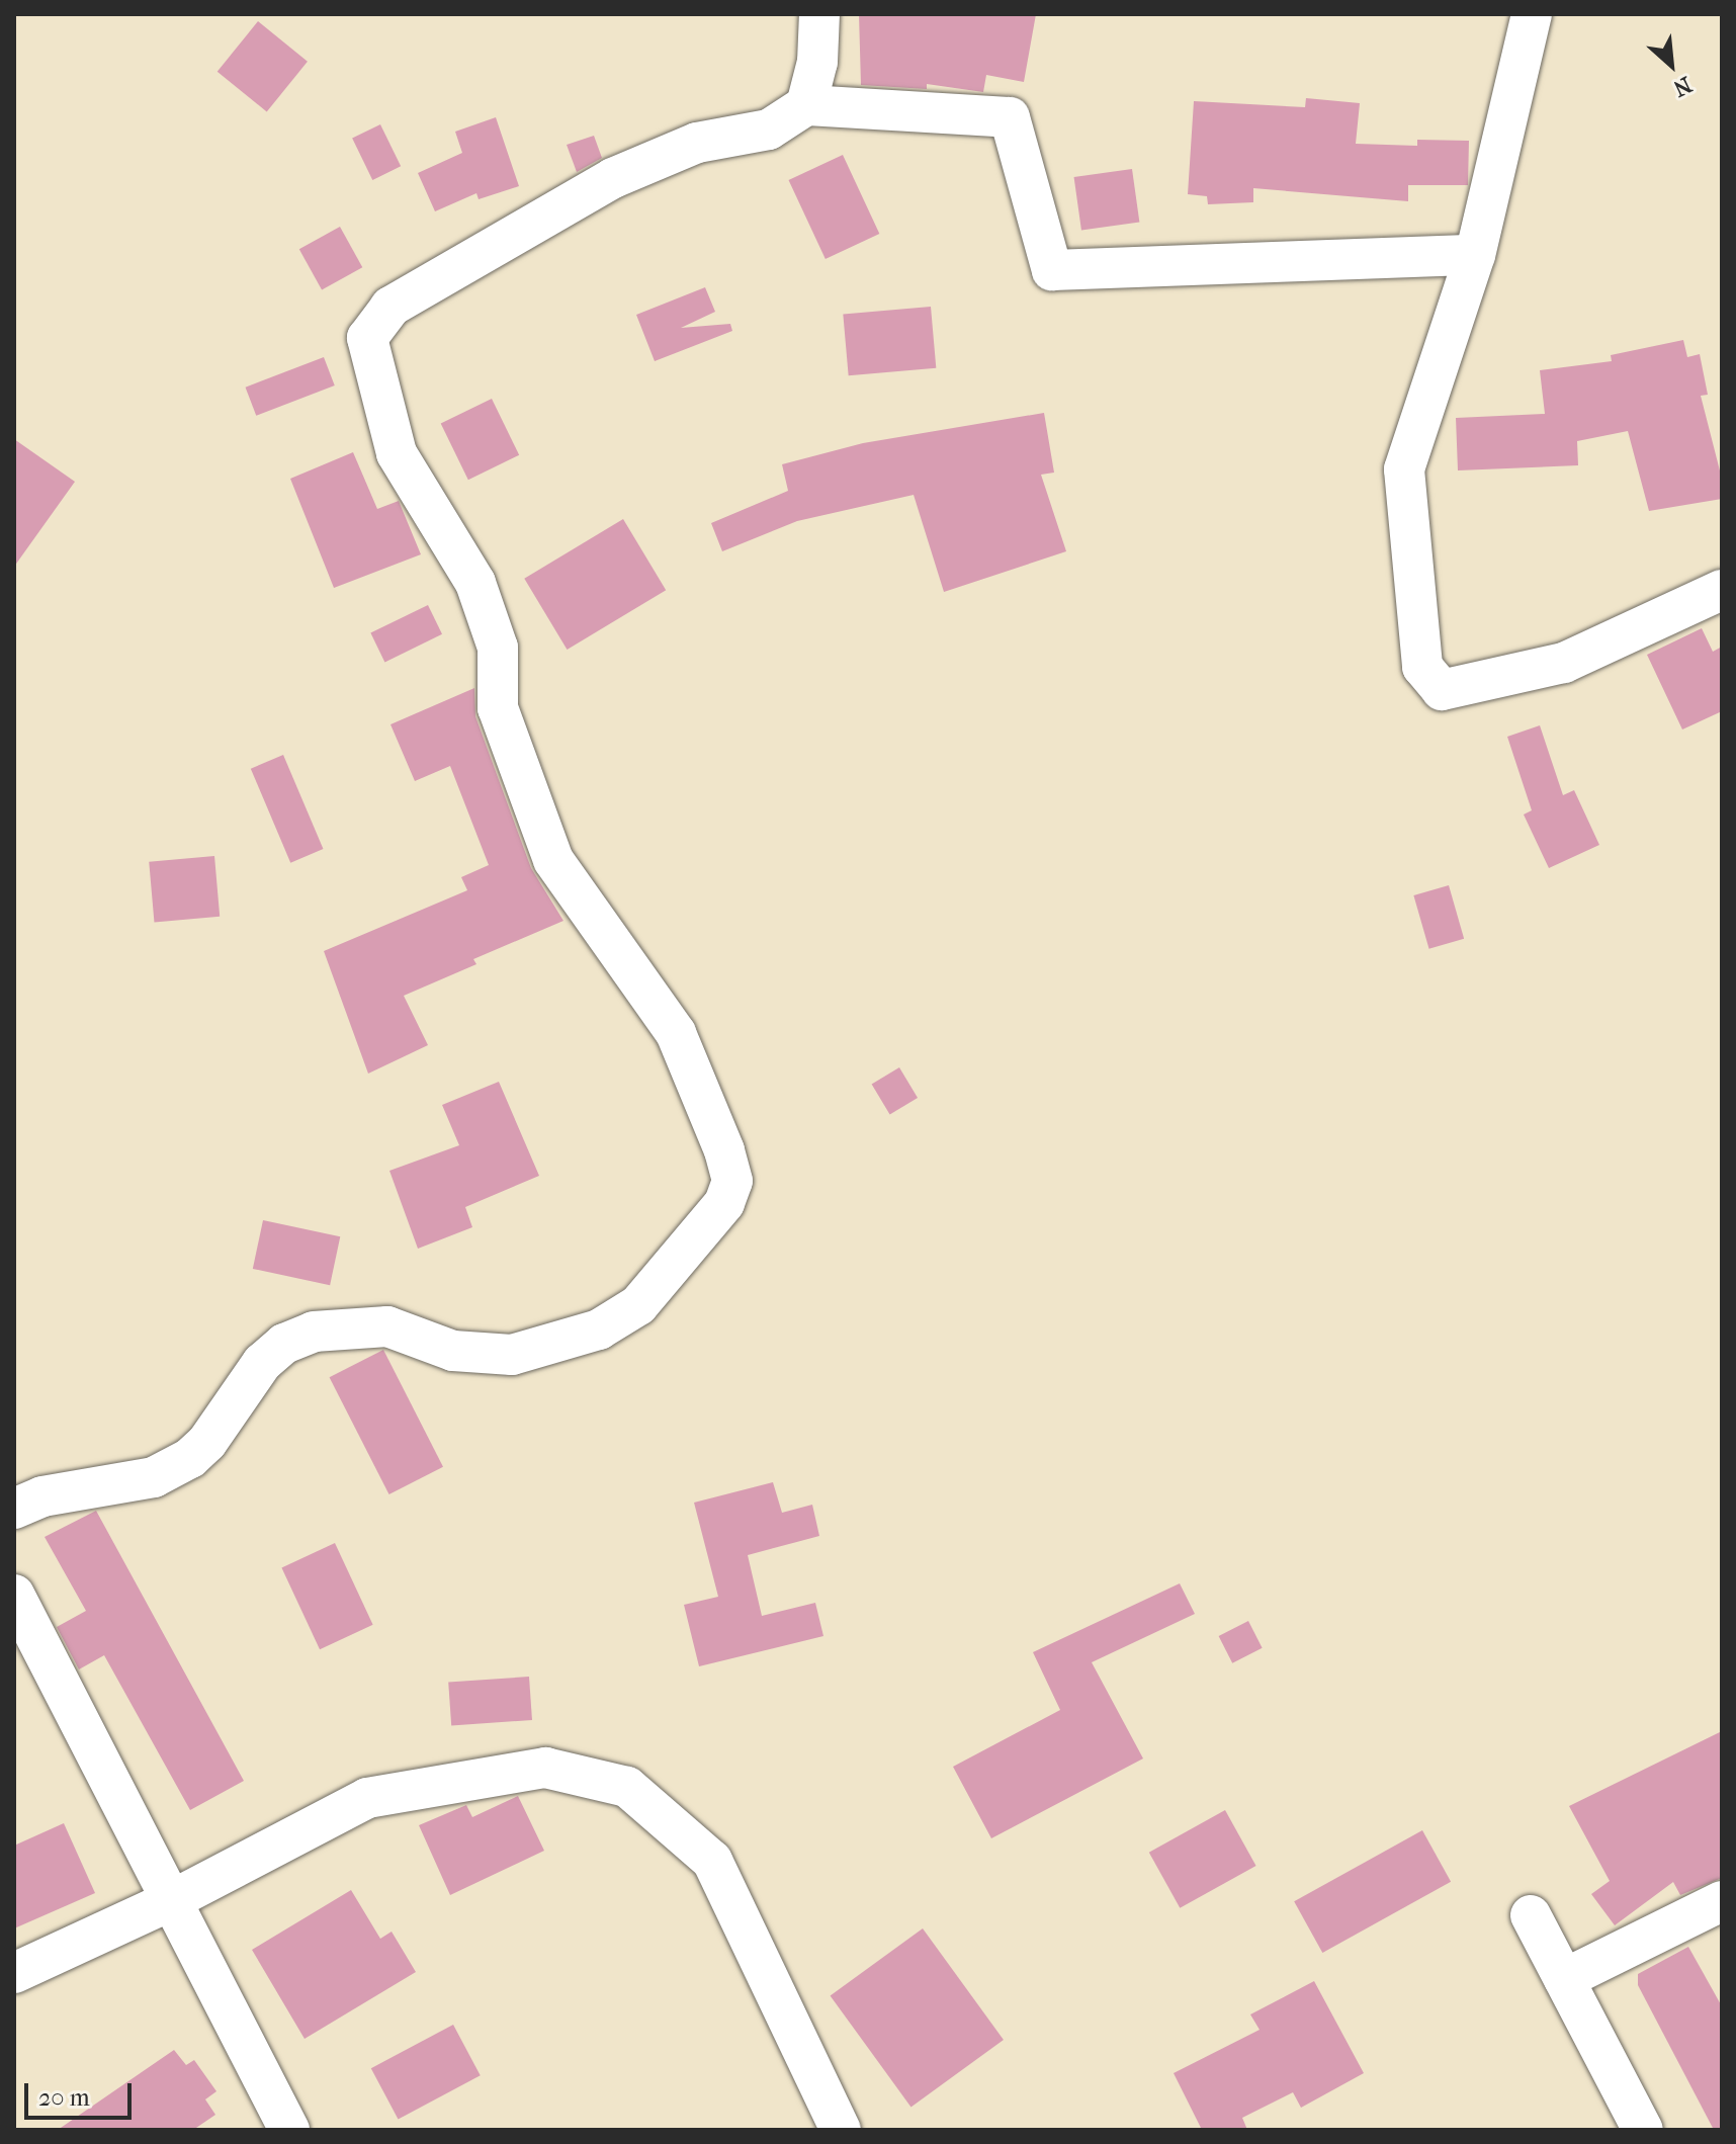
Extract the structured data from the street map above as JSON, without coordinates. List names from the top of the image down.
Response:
{
  "scale_bar": "20 m",
  "north": "bottom right"
}
